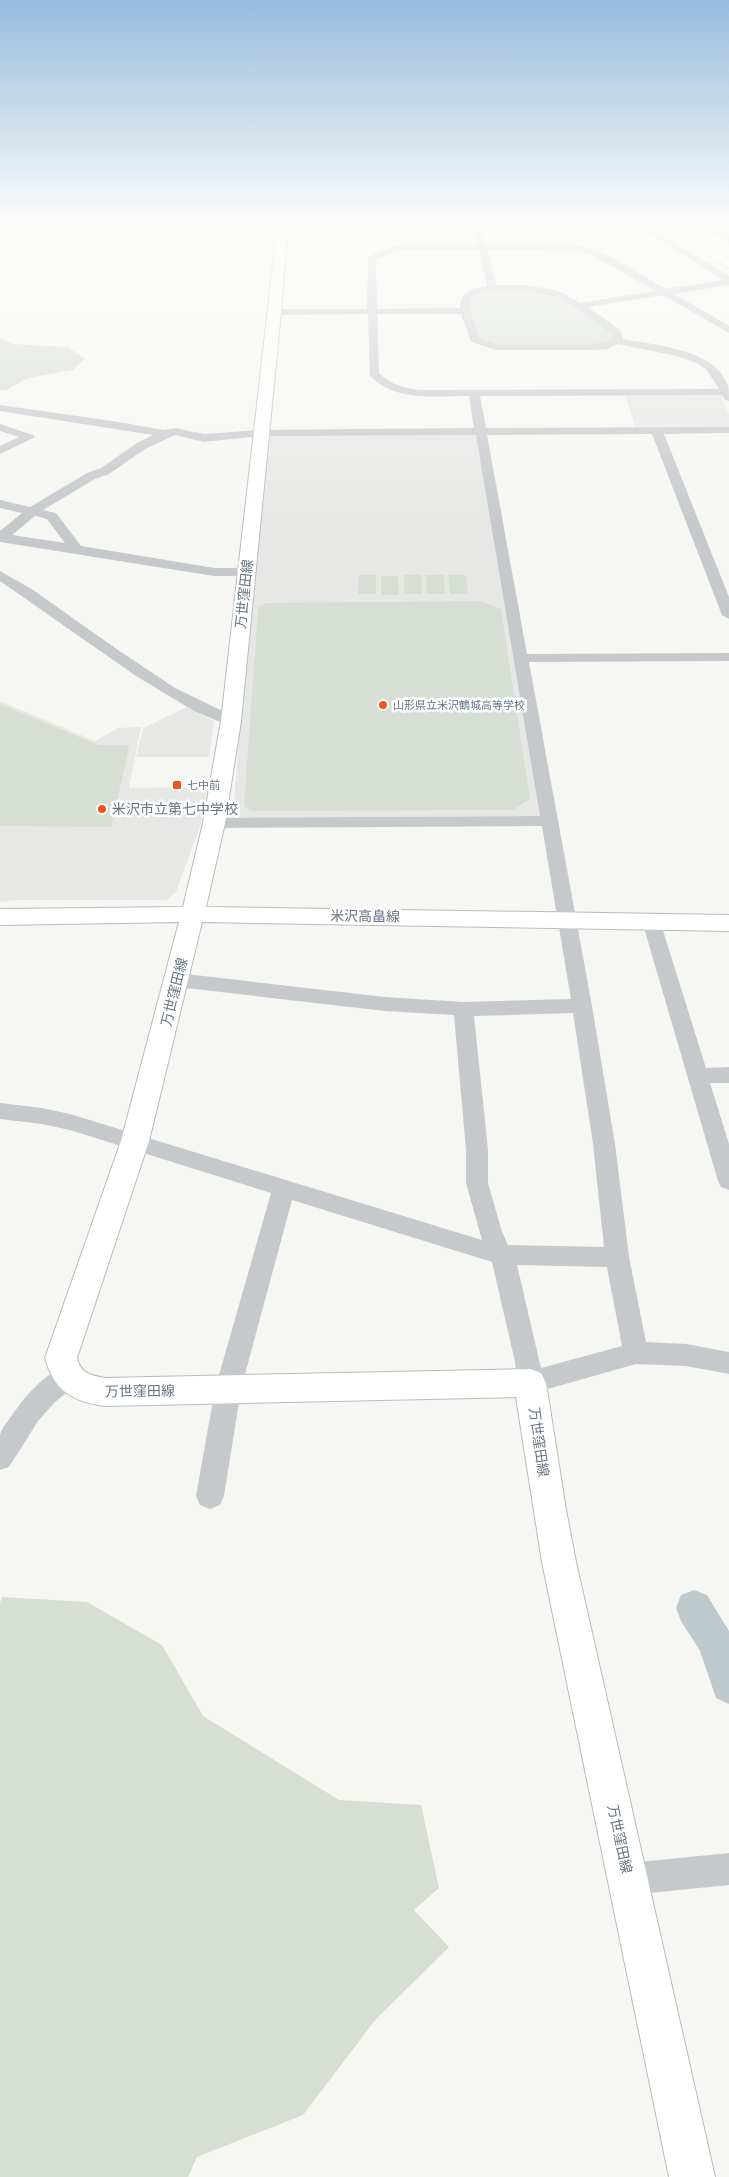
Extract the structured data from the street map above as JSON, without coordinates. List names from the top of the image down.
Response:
{
  "streets": {
    "main road": ["万世窪田線", "米沢高畠線"]
  },
  "crossings": [
    ["万世窪田線", "米沢高畠線"]
  ],
  "places": {
    "other": ["山形県立米沢鶴城高等学校", "米沢市立第七中学校"],
    "transit": ["七中前"]
  }
}
